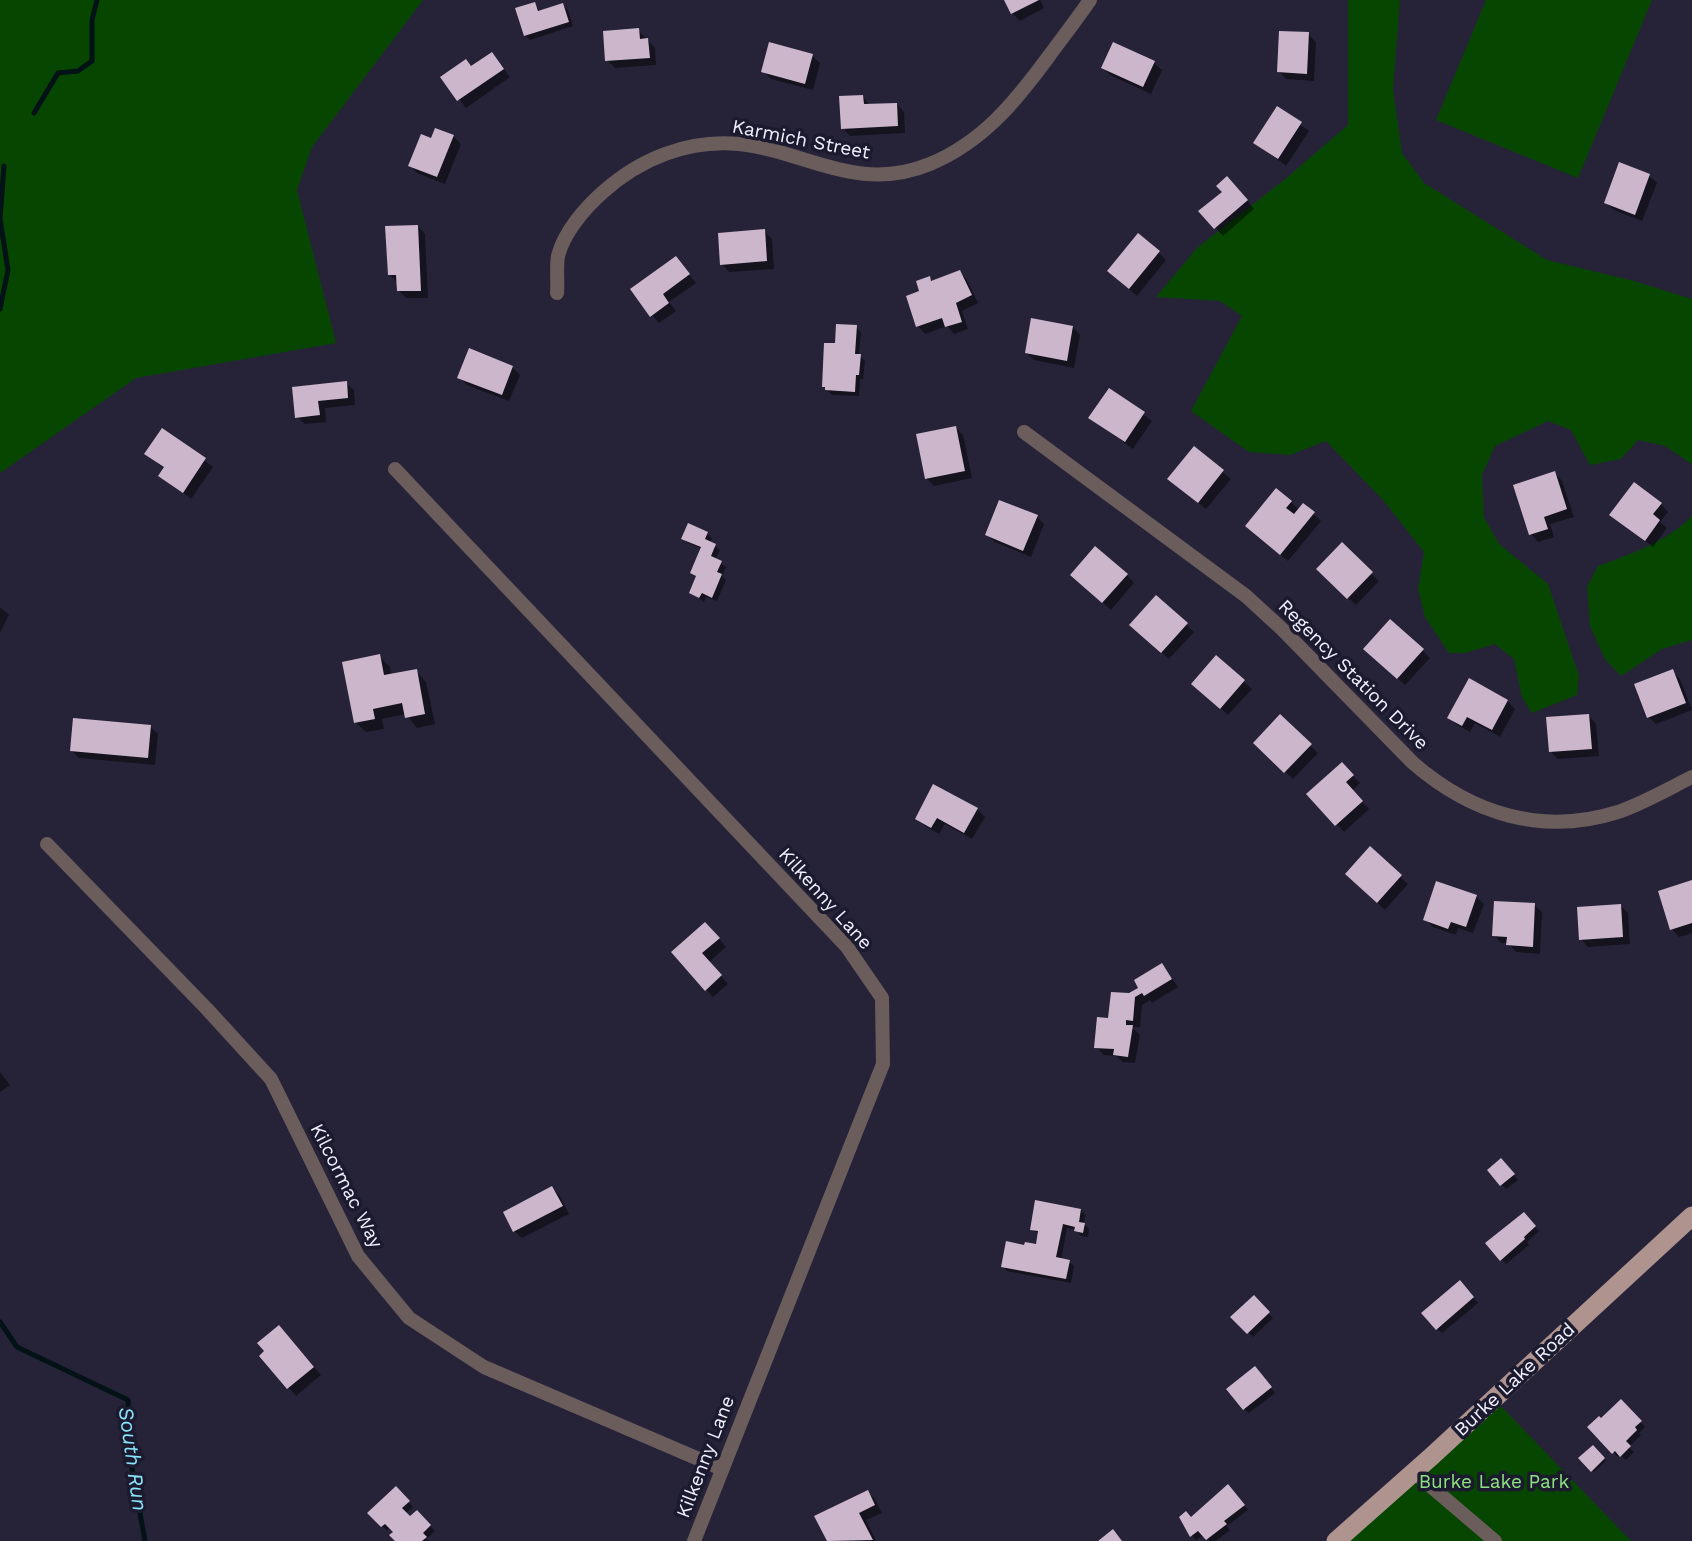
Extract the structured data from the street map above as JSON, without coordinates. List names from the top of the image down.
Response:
{
  "streets": {
    "main road": ["Burke Lake Road"],
    "street": [
      "Karmich Street",
      "Regency Station Drive",
      "Kilkenny Lane",
      "Kilcormac Way"
    ]
  },
  "crossings": [
    ["Kilkenny Lane", "Kilcormac Way"]
  ],
  "water": ["South Run"],
  "parks": ["Burke Lake Park"]
}
